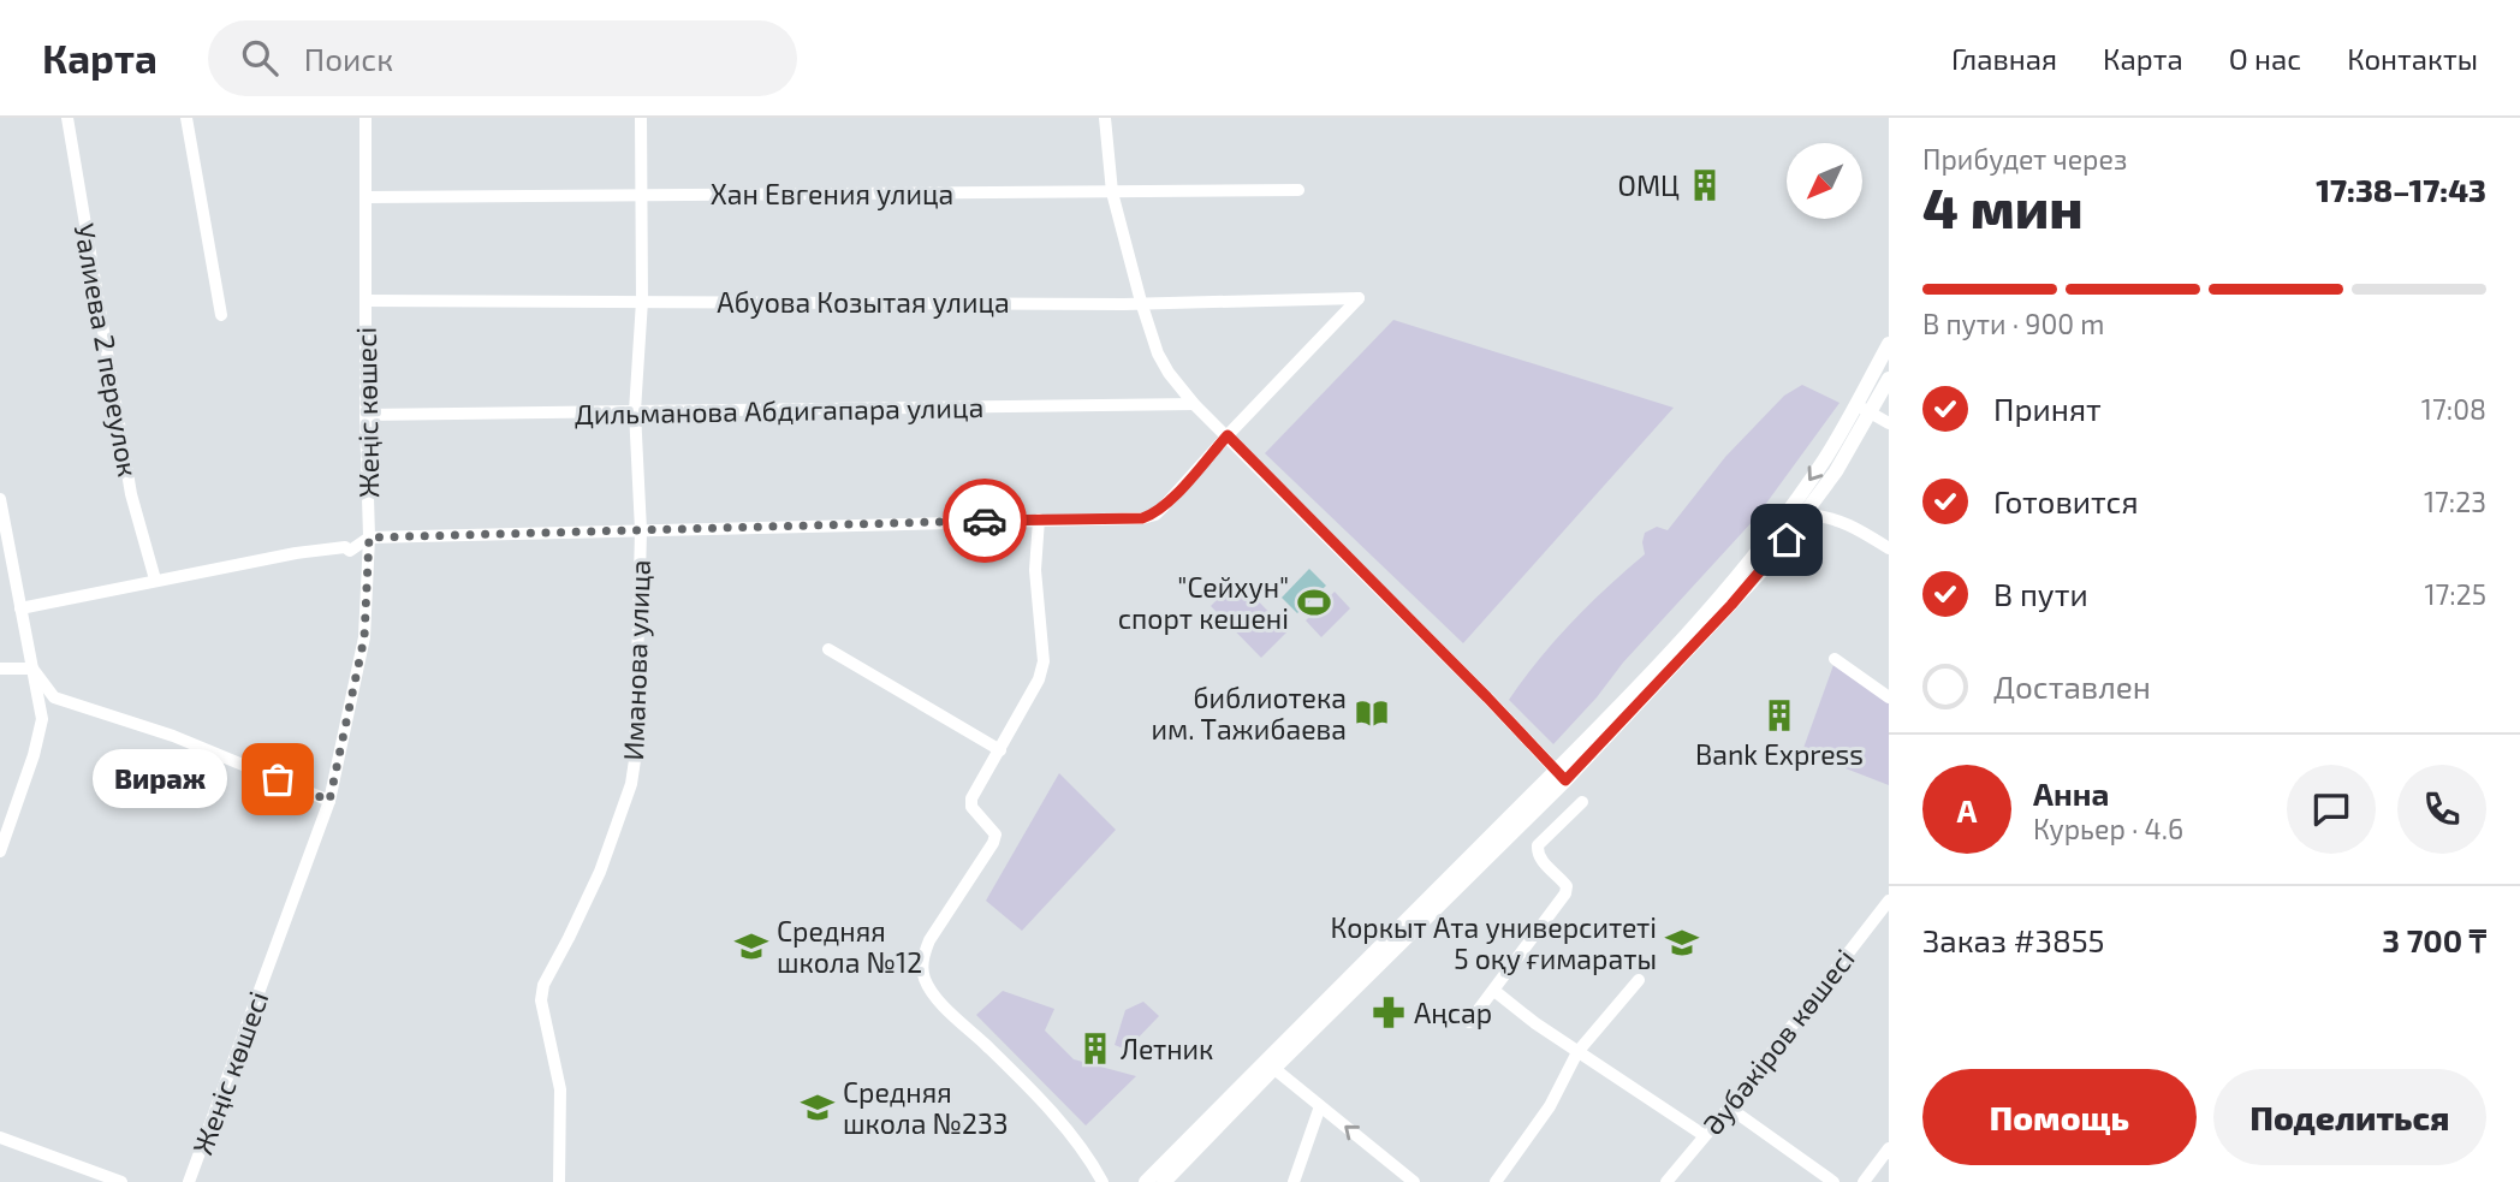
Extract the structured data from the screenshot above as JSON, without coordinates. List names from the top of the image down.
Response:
{
  "streets": {
    "street": [
      "Хан Евгения улица",
      "Абуова Козытая улица",
      "Уалиева 2 переулок",
      "Дильманова Абдигапара улица",
      "Жеңіс көшесі",
      "Иманова улица",
      "Әубәкіров көшесі"
    ]
  },
  "crossings": [
    ["Хан Евгения улица", "Жеңіс көшесі"],
    ["Хан Евгения улица", "Иманова улица"],
    ["Абуова Козытая улица", "Жеңіс көшесі"],
    ["Абуова Козытая улица", "Иманова улица"],
    ["Дильманова Абдигапара улица", "Жеңіс көшесі"],
    ["Дильманова Абдигапара улица", "Иманова улица"]
  ],
  "places": {
    "building": ["ОМЦ", "Bank Express", "Летник"],
    "sports": ["\"Сейхун\" спорт кешені"],
    "library": ["библиотека им. Тажибаева"],
    "other": ["Вираж"],
    "school or university": ["Коркыт Ата университеті 5 оқу ғимараты", "Средняя школа №12", "Средняя школа №233"],
    "pharmacy": ["Аңсар"]
  },
  "north": "bottom left",
  "page": {
    "header": "Карта",
    "search": "Поиск",
    "nav": [
      "Главная",
      "Карта",
      "О нас",
      "Контакты"
    ],
    "heading": ["4 мин", "Прибудет через", "17:38–17:43"],
    "panel": [
      "Анна",
      "Курьер · 4.6",
      "Заказ #3855",
      "3 700 ₸"
    ],
    "bar": "В пути · 900 m",
    "list": [
      ["Принят", "17:08"],
      ["Готовится", "17:23"],
      ["В пути", "17:25"],
      "Доставлен"
    ],
    "bubble": "Вираж",
    "round": "А",
    "buttons": ["Помощь", "Поделиться"]
  }
}
